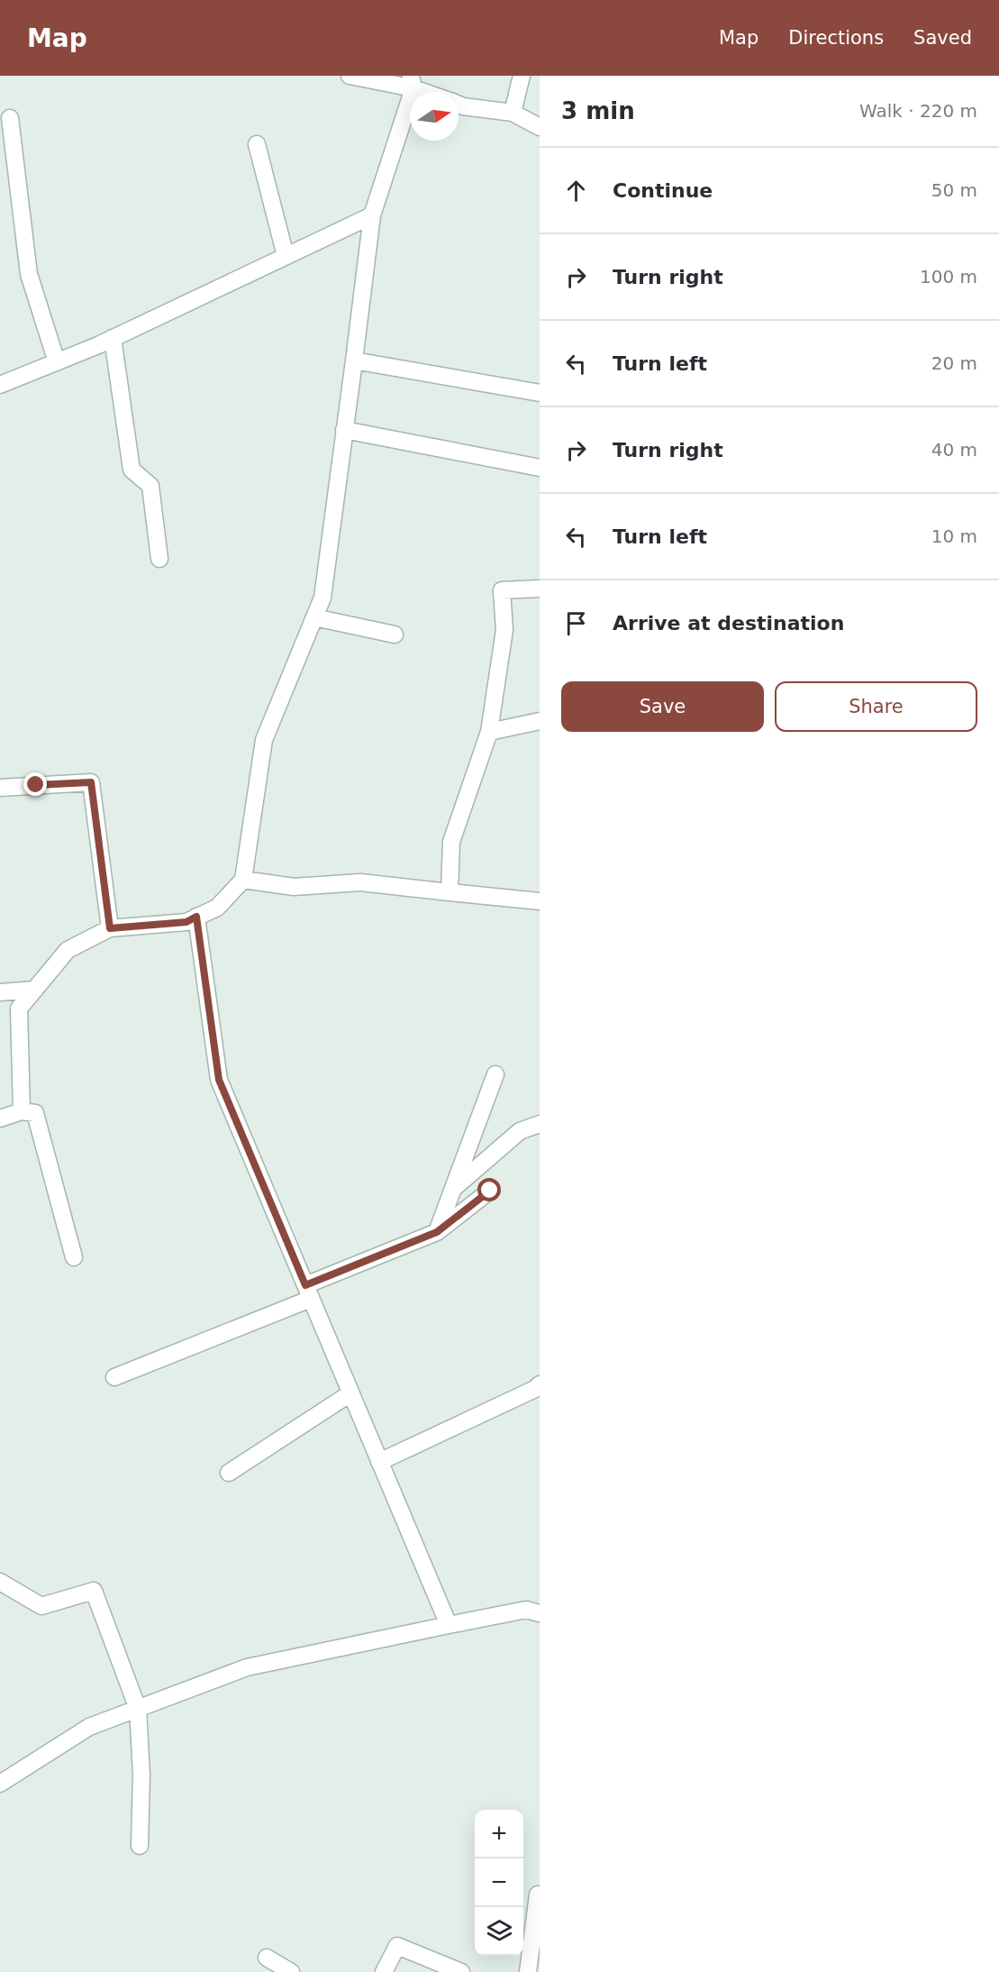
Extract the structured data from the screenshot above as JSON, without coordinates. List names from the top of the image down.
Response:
{
  "north": "right",
  "page": {
    "header": "Map",
    "nav": ["Map", "Directions", "Saved"],
    "heading": ["3 min", "Walk · 220 m"],
    "list": [
      ["Continue", "50 m"],
      ["Turn right", "100 m"],
      ["Turn left", "20 m"],
      ["Turn right", "40 m"],
      ["Turn left", "10 m"],
      "Arrive at destination"
    ],
    "buttons": ["Save", "Share"],
    "map_buttons": ["+", "−"]
  }
}
